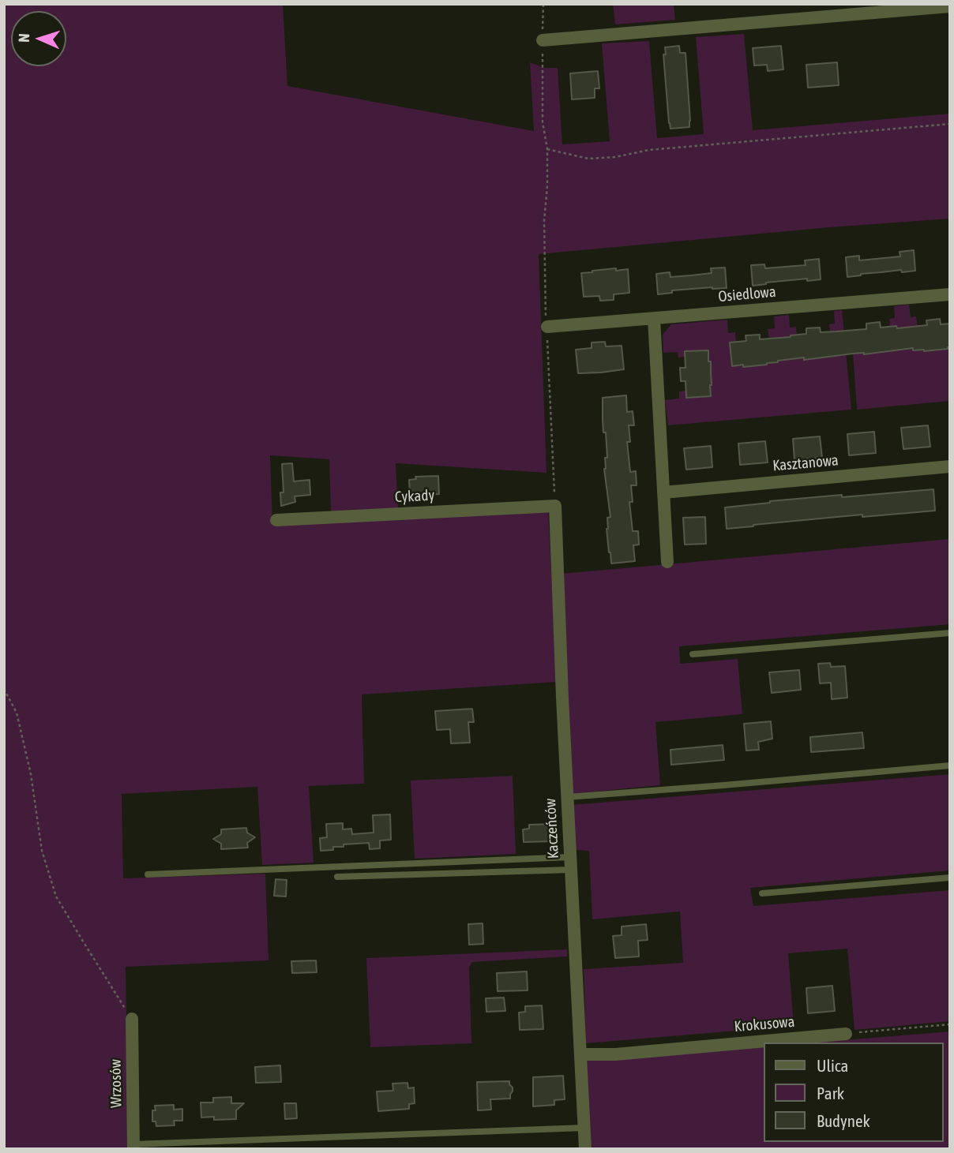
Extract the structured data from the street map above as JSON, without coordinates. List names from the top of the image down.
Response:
{
  "streets": {
    "street": [
      "Osiedlowa",
      "Kasztanowa",
      "Cykady",
      "Kaczeńców",
      "Krokusowa",
      "Wrzosów"
    ]
  },
  "crossings": [
    ["Cykady", "Kaczeńców"],
    ["Kaczeńców", "Krokusowa"]
  ],
  "legend": ["Ulica", "Park", "Budynek"],
  "north": "left"
}
